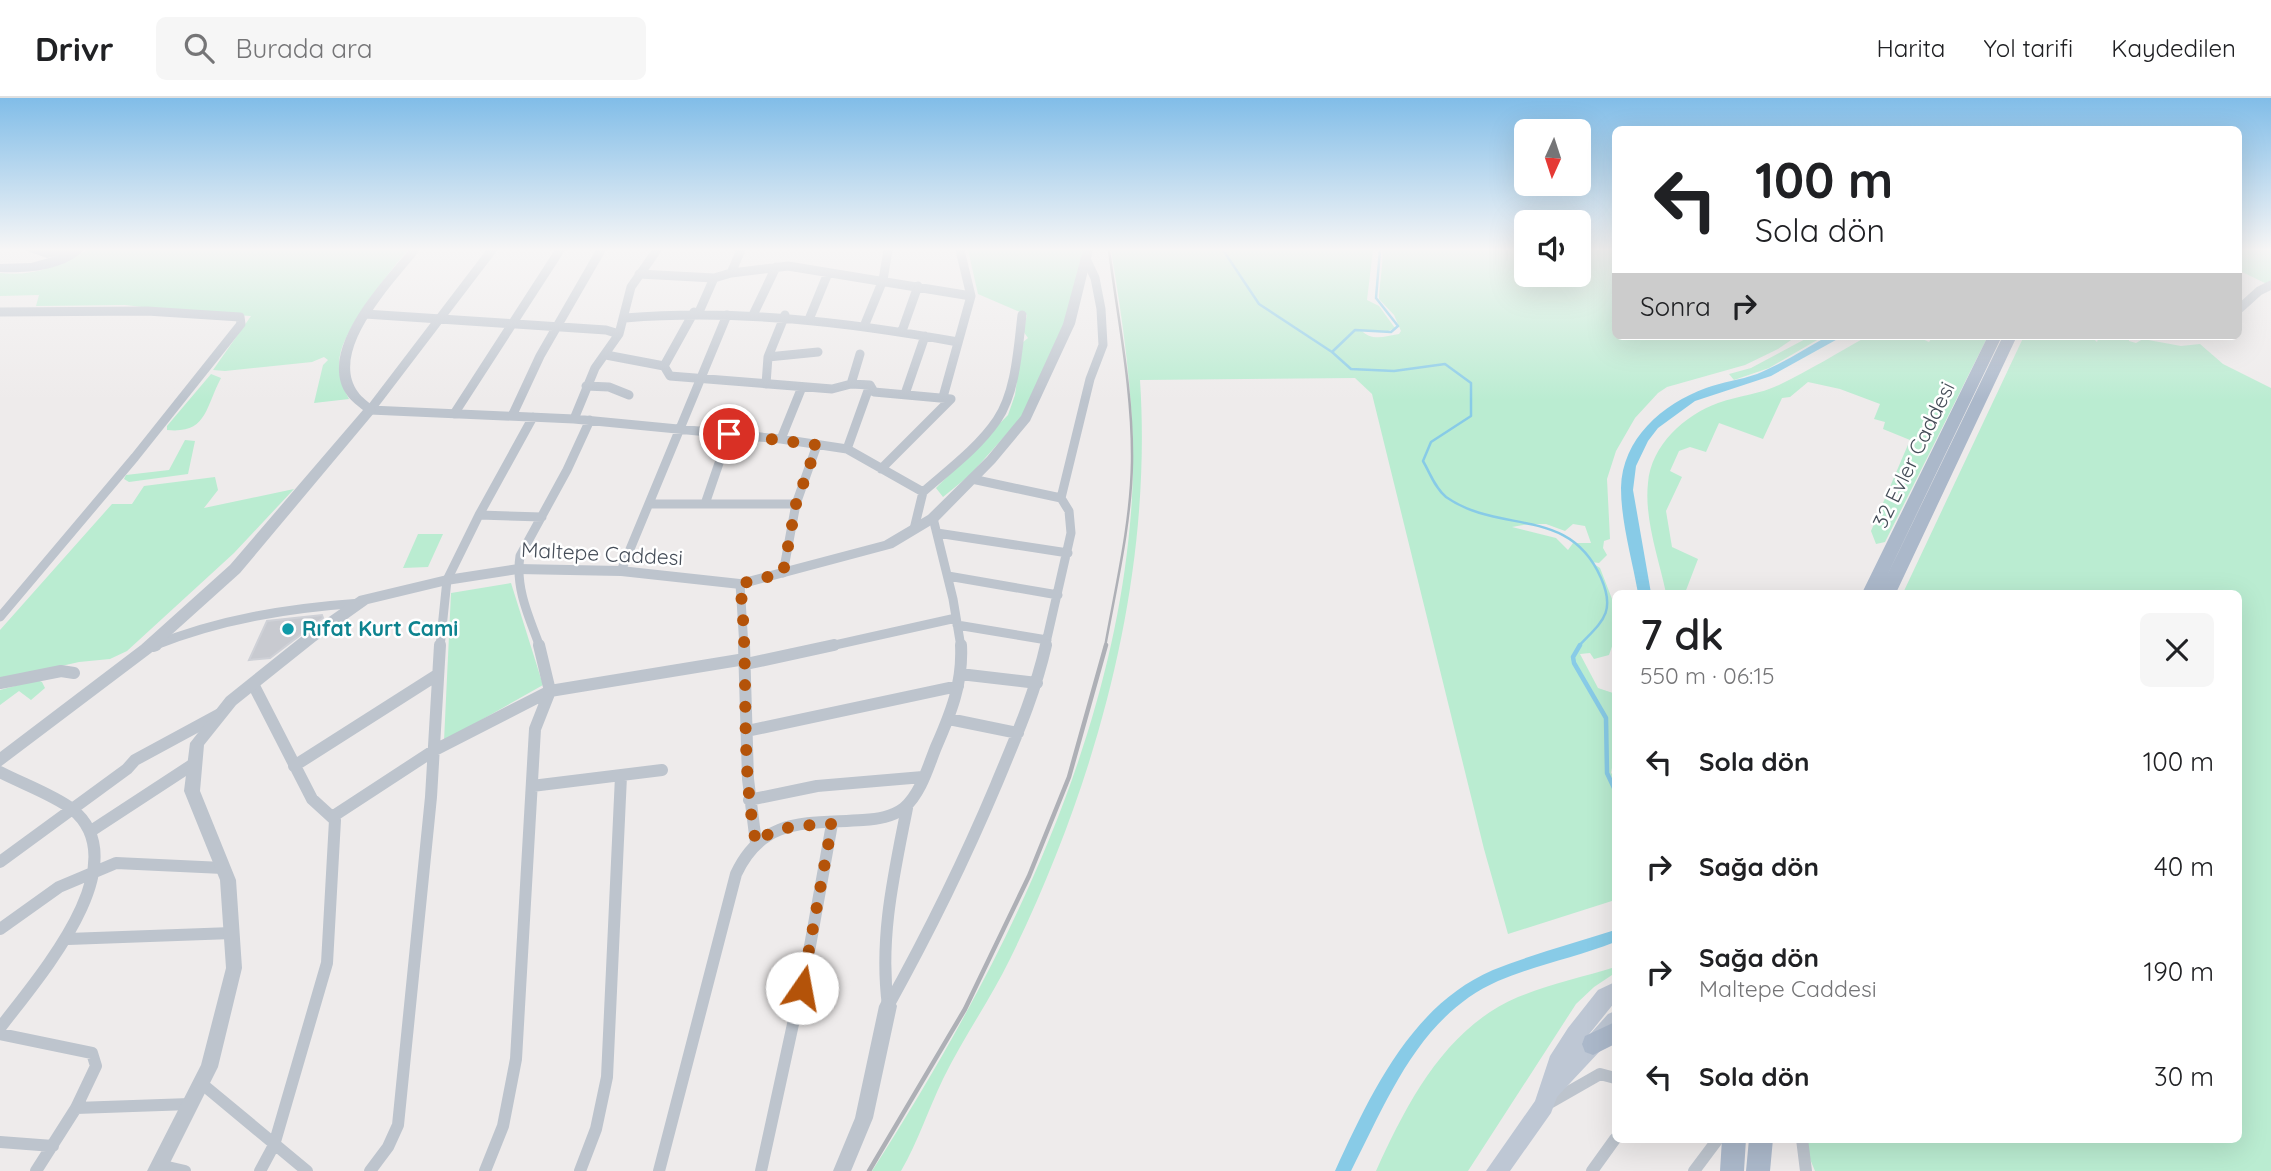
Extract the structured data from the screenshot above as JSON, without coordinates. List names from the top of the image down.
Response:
{
  "streets": {
    "main road": ["32 Evler Caddesi"],
    "street": ["Maltepe Caddesi"]
  },
  "places": ["Rıfat Kurt Cami"],
  "north": "bottom",
  "page": {
    "header": "Drivr",
    "search": "Burada ara",
    "nav": ["Harita", "Yol tarifi", "Kaydedilen"],
    "turn": ["100 m", "Sola dön"],
    "then": "Sonra",
    "heading": ["7 dk", "550 m · 06:15"],
    "list": [
      {
        "name": "Sola dön",
        "value": "100 m"
      },
      {
        "name": "Sağa dön",
        "value": "40 m"
      },
      {
        "name": "Sağa dön",
        "note": "Maltepe Caddesi",
        "value": "190 m"
      },
      {
        "name": "Sola dön",
        "value": "30 m"
      }
    ]
  }
}
